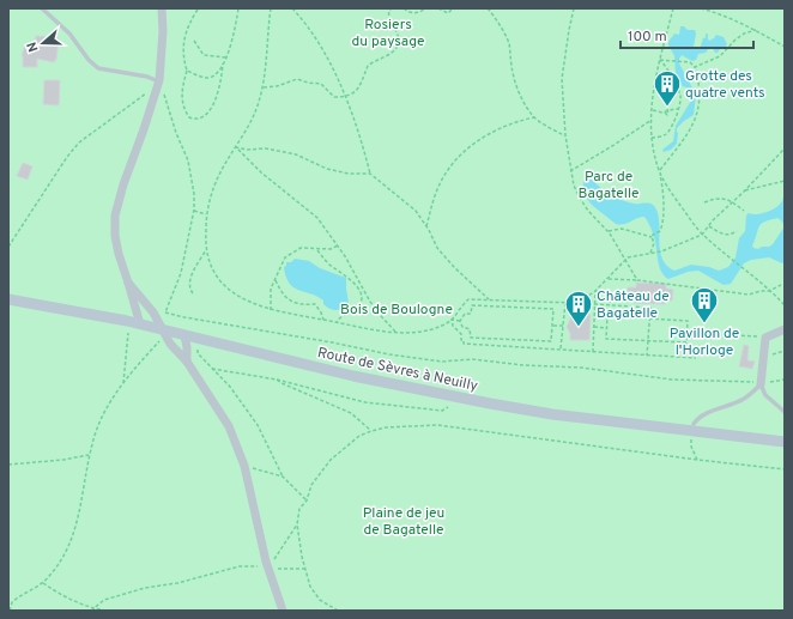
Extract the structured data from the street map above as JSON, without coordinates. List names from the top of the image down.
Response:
{
  "streets": {
    "street": ["Route de Sèvres à Neuilly"]
  },
  "parks": [
    "Rosiers du paysage",
    "Parc de Bagatelle",
    "Bois de Boulogne",
    "Plaine de jeu de Bagatelle"
  ],
  "places": {
    "building": ["Grotte des quatre vents", "Pavillon de l'Horloge", "Château de Bagatelle"]
  },
  "scale_bar": "100 m",
  "north": "left"
}
